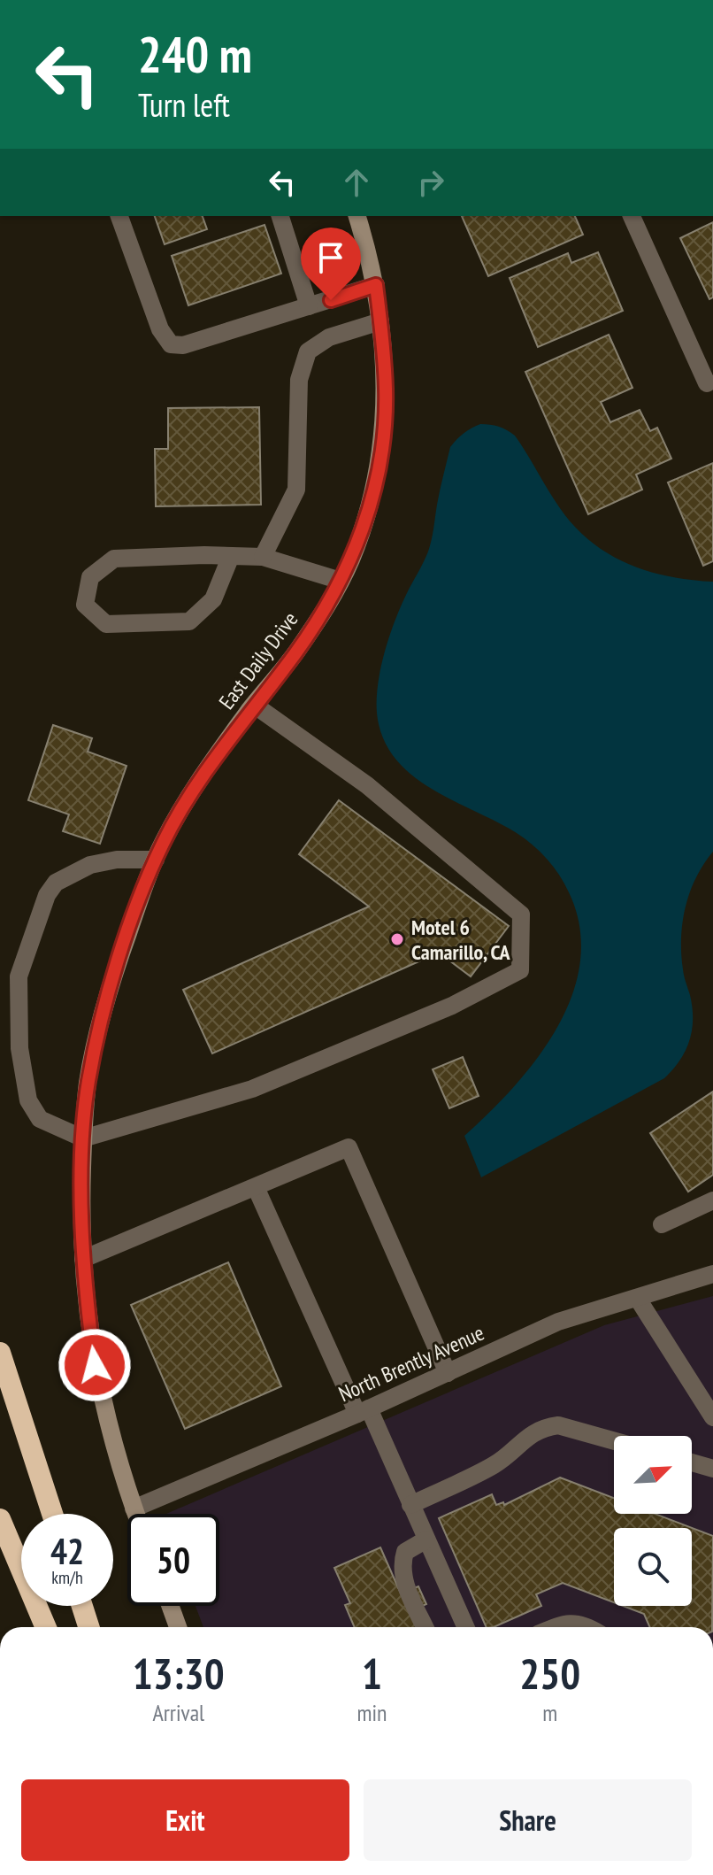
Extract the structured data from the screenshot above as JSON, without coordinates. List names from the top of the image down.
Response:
{
  "streets": {
    "main road": ["East Daily Drive"],
    "street": ["North Brently Avenue"]
  },
  "crossings": [
    ["East Daily Drive", "North Brently Avenue"]
  ],
  "places": ["Motel 6 Camarillo, CA"],
  "north": "top right",
  "page": {
    "turn": ["240 m", "Turn left"],
    "speed": "42 km/h",
    "limit": "50",
    "eta": [
      "13:30",
      "Arrival",
      "1",
      "min",
      "250",
      "m"
    ],
    "buttons": ["Exit", "Share"]
  }
}
